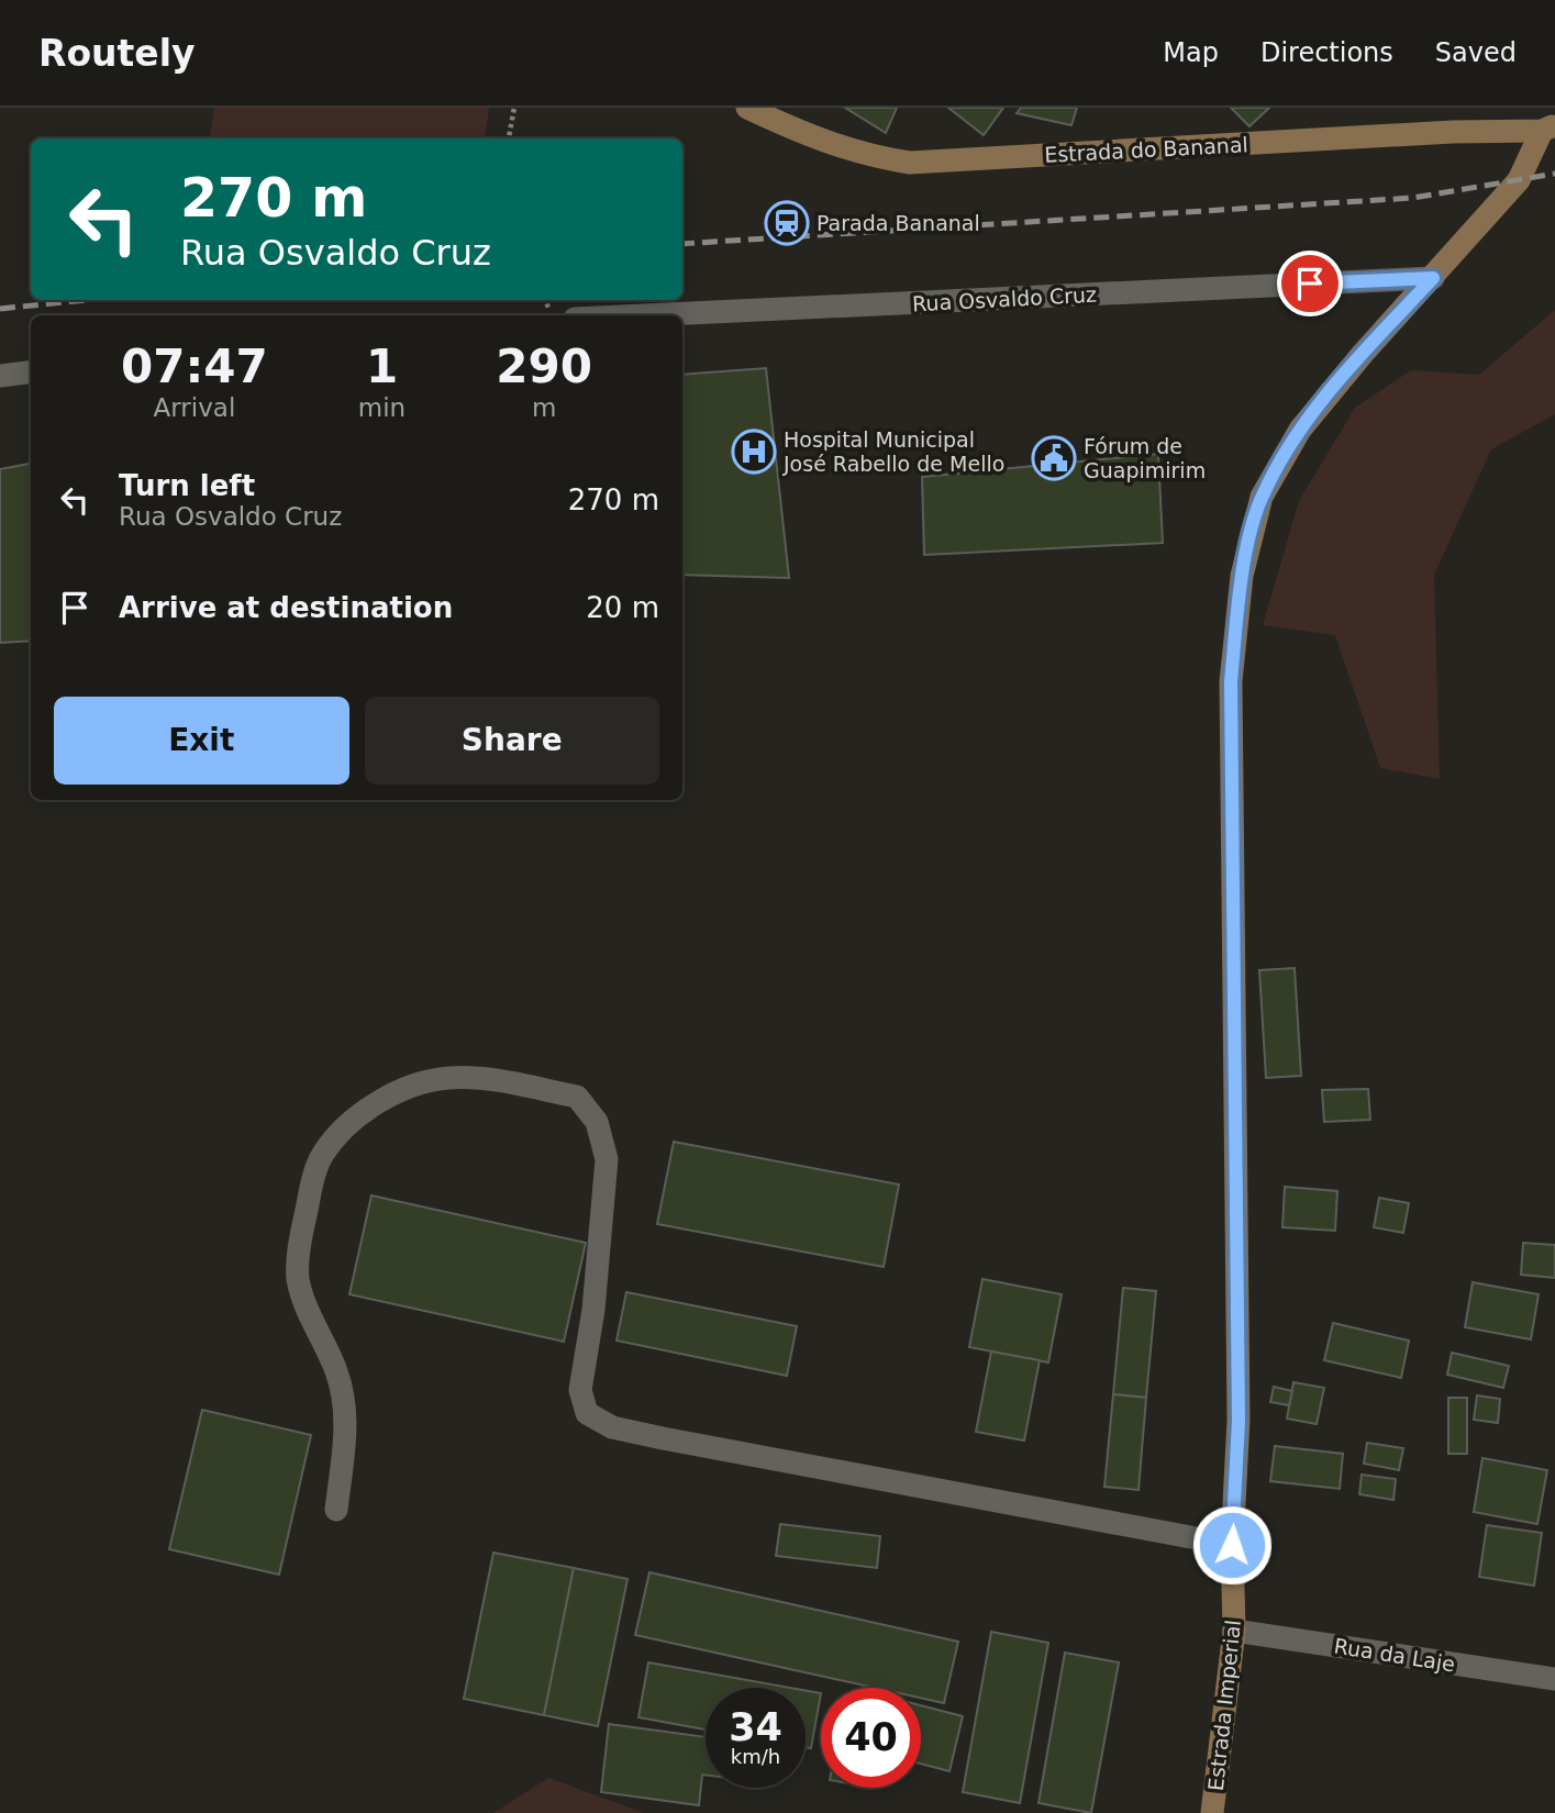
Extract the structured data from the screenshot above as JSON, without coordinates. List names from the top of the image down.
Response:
{
  "streets": {
    "street": [
      "Estrada do Bananal",
      "Rua Osvaldo Cruz",
      "Rua da Laje",
      "Estrada Imperial"
    ]
  },
  "crossings": [
    ["Estrada do Bananal", "Estrada Imperial"],
    ["Rua Osvaldo Cruz", "Estrada Imperial"],
    ["Rua da Laje", "Estrada Imperial"]
  ],
  "places": {
    "station": ["Parada Bananal"],
    "hospital": ["Hospital Municipal José Rabello de Mello"],
    "public building": ["Fórum de Guapimirim"]
  },
  "page": {
    "header": "Routely",
    "nav": ["Map", "Directions", "Saved"],
    "turn": ["270 m", "Rua Osvaldo Cruz"],
    "eta": [
      "07:47",
      "Arrival",
      "1",
      "min",
      "290",
      "m"
    ],
    "list": [
      {
        "name": "Turn left",
        "note": "Rua Osvaldo Cruz",
        "value": "270 m"
      },
      {
        "name": "Arrive at destination",
        "value": "20 m"
      }
    ],
    "buttons": ["Exit", "Share"],
    "speed": "34 km/h",
    "limit": "40"
  }
}
